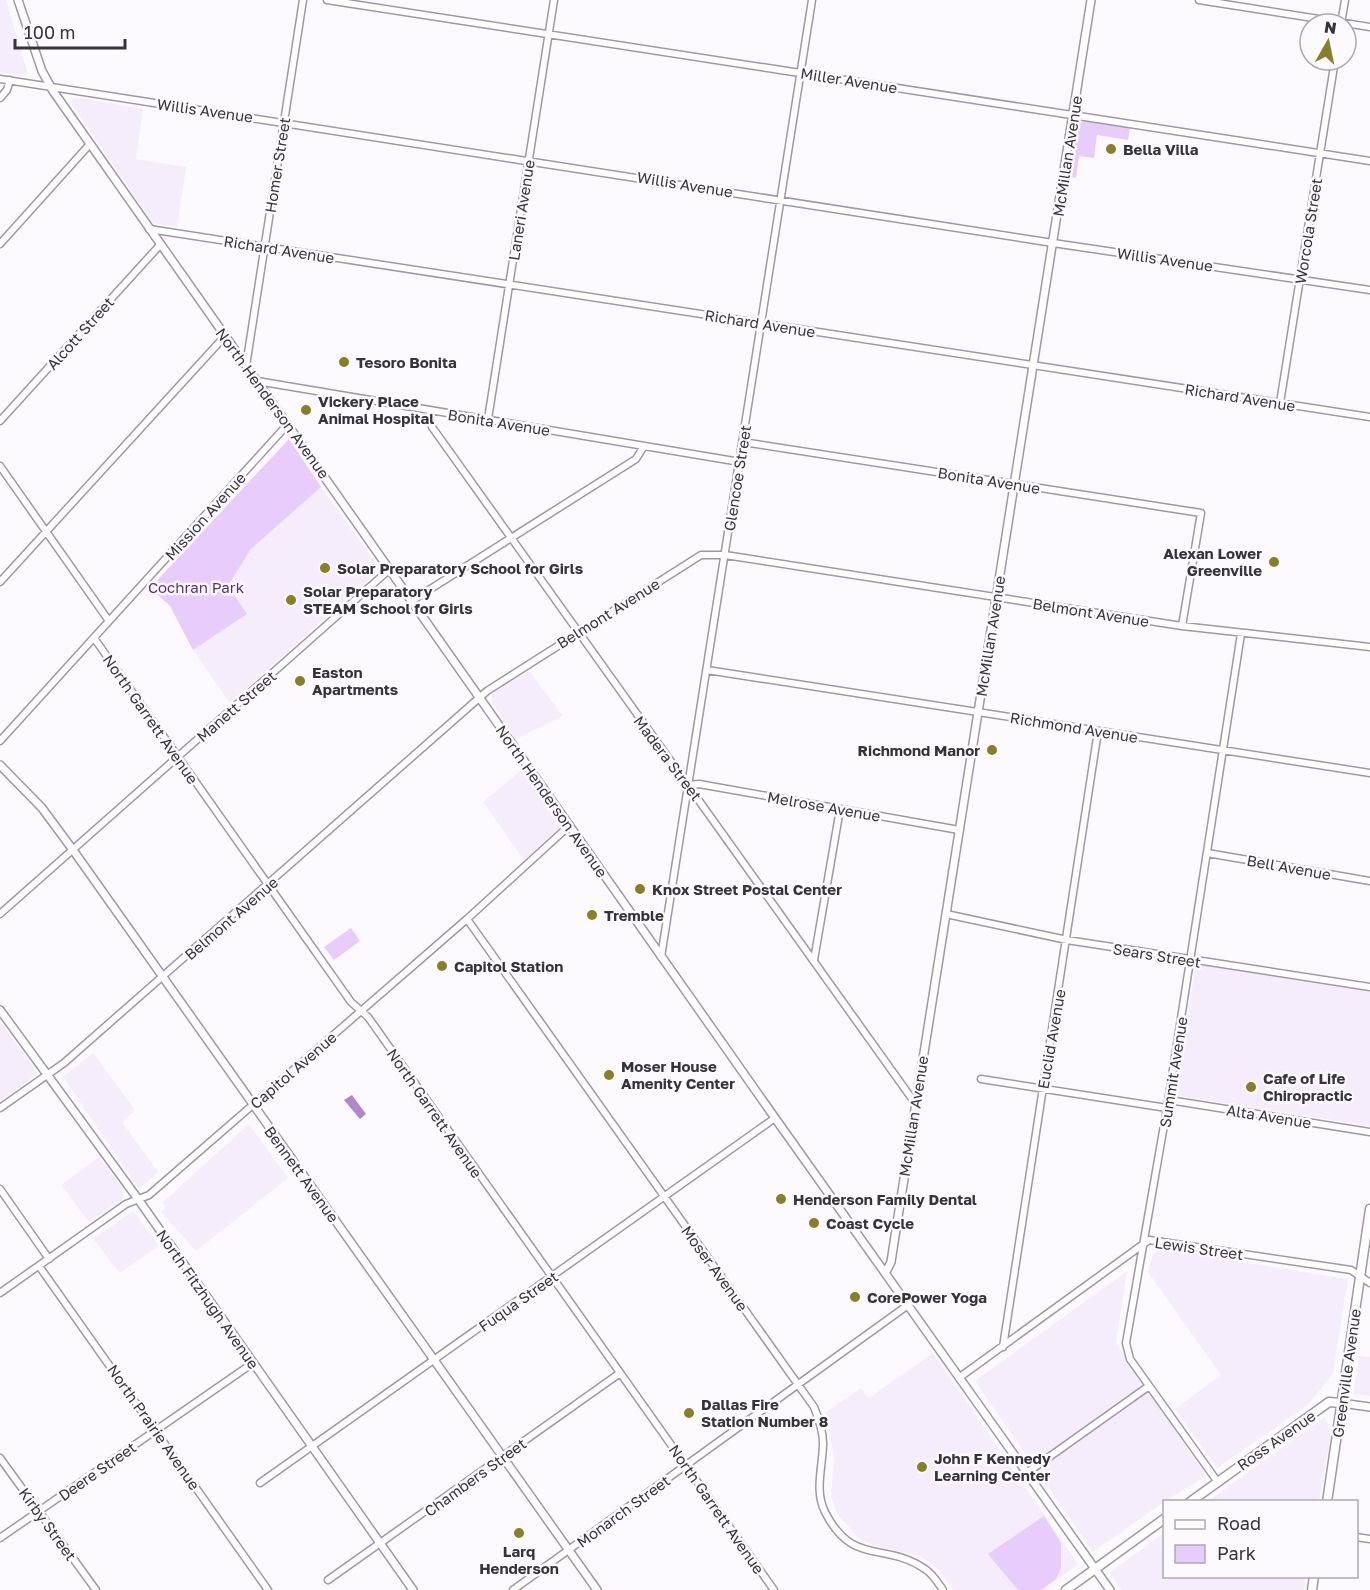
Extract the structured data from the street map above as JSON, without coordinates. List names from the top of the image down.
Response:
{
  "streets": {
    "main road": ["Greenville Avenue", "Ross Avenue"],
    "street": [
      "Miller Avenue",
      "Willis Avenue",
      "McMillan Avenue",
      "Homer Street",
      "Laneri Avenue",
      "Worcola Street",
      "Richard Avenue",
      "Alcott Street",
      "North Henderson Avenue",
      "Bonita Avenue",
      "Glencoe Street",
      "Mission Avenue",
      "Belmont Avenue",
      "Manett Street",
      "North Garrett Avenue",
      "Richmond Avenue",
      "Madera Street",
      "Melrose Avenue",
      "Bell Avenue",
      "Sears Street",
      "Euclid Avenue",
      "Capitol Avenue",
      "Summit Avenue",
      "Alta Avenue",
      "Bennett Avenue",
      "Lewis Street",
      "Moser Avenue",
      "North Fitzhugh Avenue",
      "Fuqua Street",
      "North Prairie Avenue",
      "Deere Street",
      "Chambers Street",
      "Monarch Street",
      "Kirby Street"
    ]
  },
  "crossings": [
    ["Miller Avenue", "McMillan Avenue"],
    ["Miller Avenue", "Laneri Avenue"],
    ["Miller Avenue", "Worcola Street"],
    ["Miller Avenue", "Glencoe Street"],
    ["Willis Avenue", "McMillan Avenue"],
    ["Willis Avenue", "Homer Street"],
    ["Willis Avenue", "Laneri Avenue"],
    ["Willis Avenue", "Worcola Street"],
    ["Willis Avenue", "North Henderson Avenue"],
    ["Willis Avenue", "Glencoe Street"],
    ["McMillan Avenue", "Richard Avenue"],
    ["McMillan Avenue", "North Henderson Avenue"],
    ["McMillan Avenue", "Bonita Avenue"],
    ["McMillan Avenue", "Belmont Avenue"],
    ["McMillan Avenue", "Richmond Avenue"],
    ["McMillan Avenue", "Madera Street"],
    ["McMillan Avenue", "Melrose Avenue"],
    ["McMillan Avenue", "Sears Street"],
    ["Homer Street", "Richard Avenue"],
    ["Homer Street", "North Henderson Avenue"],
    ["Laneri Avenue", "Richard Avenue"],
    ["Laneri Avenue", "Bonita Avenue"],
    ["Worcola Street", "Richard Avenue"],
    ["Richard Avenue", "North Henderson Avenue"],
    ["Richard Avenue", "Glencoe Street"],
    ["Alcott Street", "North Henderson Avenue"],
    ["North Henderson Avenue", "Bonita Avenue"],
    ["North Henderson Avenue", "Glencoe Street"],
    ["North Henderson Avenue", "Mission Avenue"],
    ["North Henderson Avenue", "Belmont Avenue"],
    ["North Henderson Avenue", "Manett Street"],
    ["North Henderson Avenue", "Capitol Avenue"],
    ["North Henderson Avenue", "Lewis Street"],
    ["North Henderson Avenue", "Fuqua Street"],
    ["North Henderson Avenue", "Monarch Street"],
    ["Bonita Avenue", "Glencoe Street"],
    ["Bonita Avenue", "Belmont Avenue"],
    ["Bonita Avenue", "Madera Street"],
    ["Glencoe Street", "Belmont Avenue"],
    ["Glencoe Street", "Richmond Avenue"],
    ["Glencoe Street", "Madera Street"],
    ["Glencoe Street", "Melrose Avenue"],
    ["Mission Avenue", "North Garrett Avenue"],
    ["Belmont Avenue", "North Garrett Avenue"],
    ["Belmont Avenue", "Madera Street"],
    ["Belmont Avenue", "Summit Avenue"],
    ["Belmont Avenue", "Bennett Avenue"],
    ["Belmont Avenue", "North Fitzhugh Avenue"],
    ["Manett Street", "North Garrett Avenue"],
    ["Manett Street", "Bennett Avenue"],
    ["North Garrett Avenue", "Capitol Avenue"],
    ["North Garrett Avenue", "Fuqua Street"],
    ["North Garrett Avenue", "Chambers Street"],
    ["North Garrett Avenue", "Monarch Street"],
    ["Richmond Avenue", "Euclid Avenue"],
    ["Richmond Avenue", "Summit Avenue"],
    ["Madera Street", "Melrose Avenue"],
    ["Bell Avenue", "Summit Avenue"],
    ["Sears Street", "Euclid Avenue"],
    ["Sears Street", "Summit Avenue"],
    ["Euclid Avenue", "Lewis Street"],
    ["Capitol Avenue", "Bennett Avenue"],
    ["Capitol Avenue", "Moser Avenue"],
    ["Capitol Avenue", "North Fitzhugh Avenue"],
    ["Capitol Avenue", "North Prairie Avenue"],
    ["Summit Avenue", "Alta Avenue"],
    ["Summit Avenue", "Lewis Street"],
    ["Summit Avenue", "Ross Avenue"],
    ["Bennett Avenue", "Fuqua Street"],
    ["Bennett Avenue", "Chambers Street"],
    ["Bennett Avenue", "Monarch Street"],
    ["Lewis Street", "Greenville Avenue"],
    ["Moser Avenue", "Fuqua Street"],
    ["Moser Avenue", "Monarch Street"],
    ["North Fitzhugh Avenue", "Fuqua Street"],
    ["North Fitzhugh Avenue", "Deere Street"],
    ["North Fitzhugh Avenue", "Chambers Street"],
    ["Greenville Avenue", "Ross Avenue"],
    ["North Prairie Avenue", "Deere Street"],
    ["Deere Street", "Kirby Street"]
  ],
  "parks": ["Cochran Park"],
  "places": [
    "Bella Villa",
    "Tesoro Bonita",
    "Vickery Place Animal Hospital",
    "Alexan Lower Greenville",
    "Solar Preparatory School for Girls",
    "Solar Preparatory STEAM School for Girls",
    "Easton Apartments",
    "Richmond Manor",
    "Knox Street Postal Center",
    "Tremble",
    "Capitol Station",
    "Moser House Amenity Center",
    "Cafe of Life Chiropractic",
    "Henderson Family Dental",
    "Coast Cycle",
    "CorePower Yoga",
    "Dallas Fire Station Number 8",
    "John F Kennedy Learning Center",
    "Larq Henderson"
  ],
  "legend": ["Road", "Park"],
  "scale_bar": "100 m",
  "north": "top"
}
